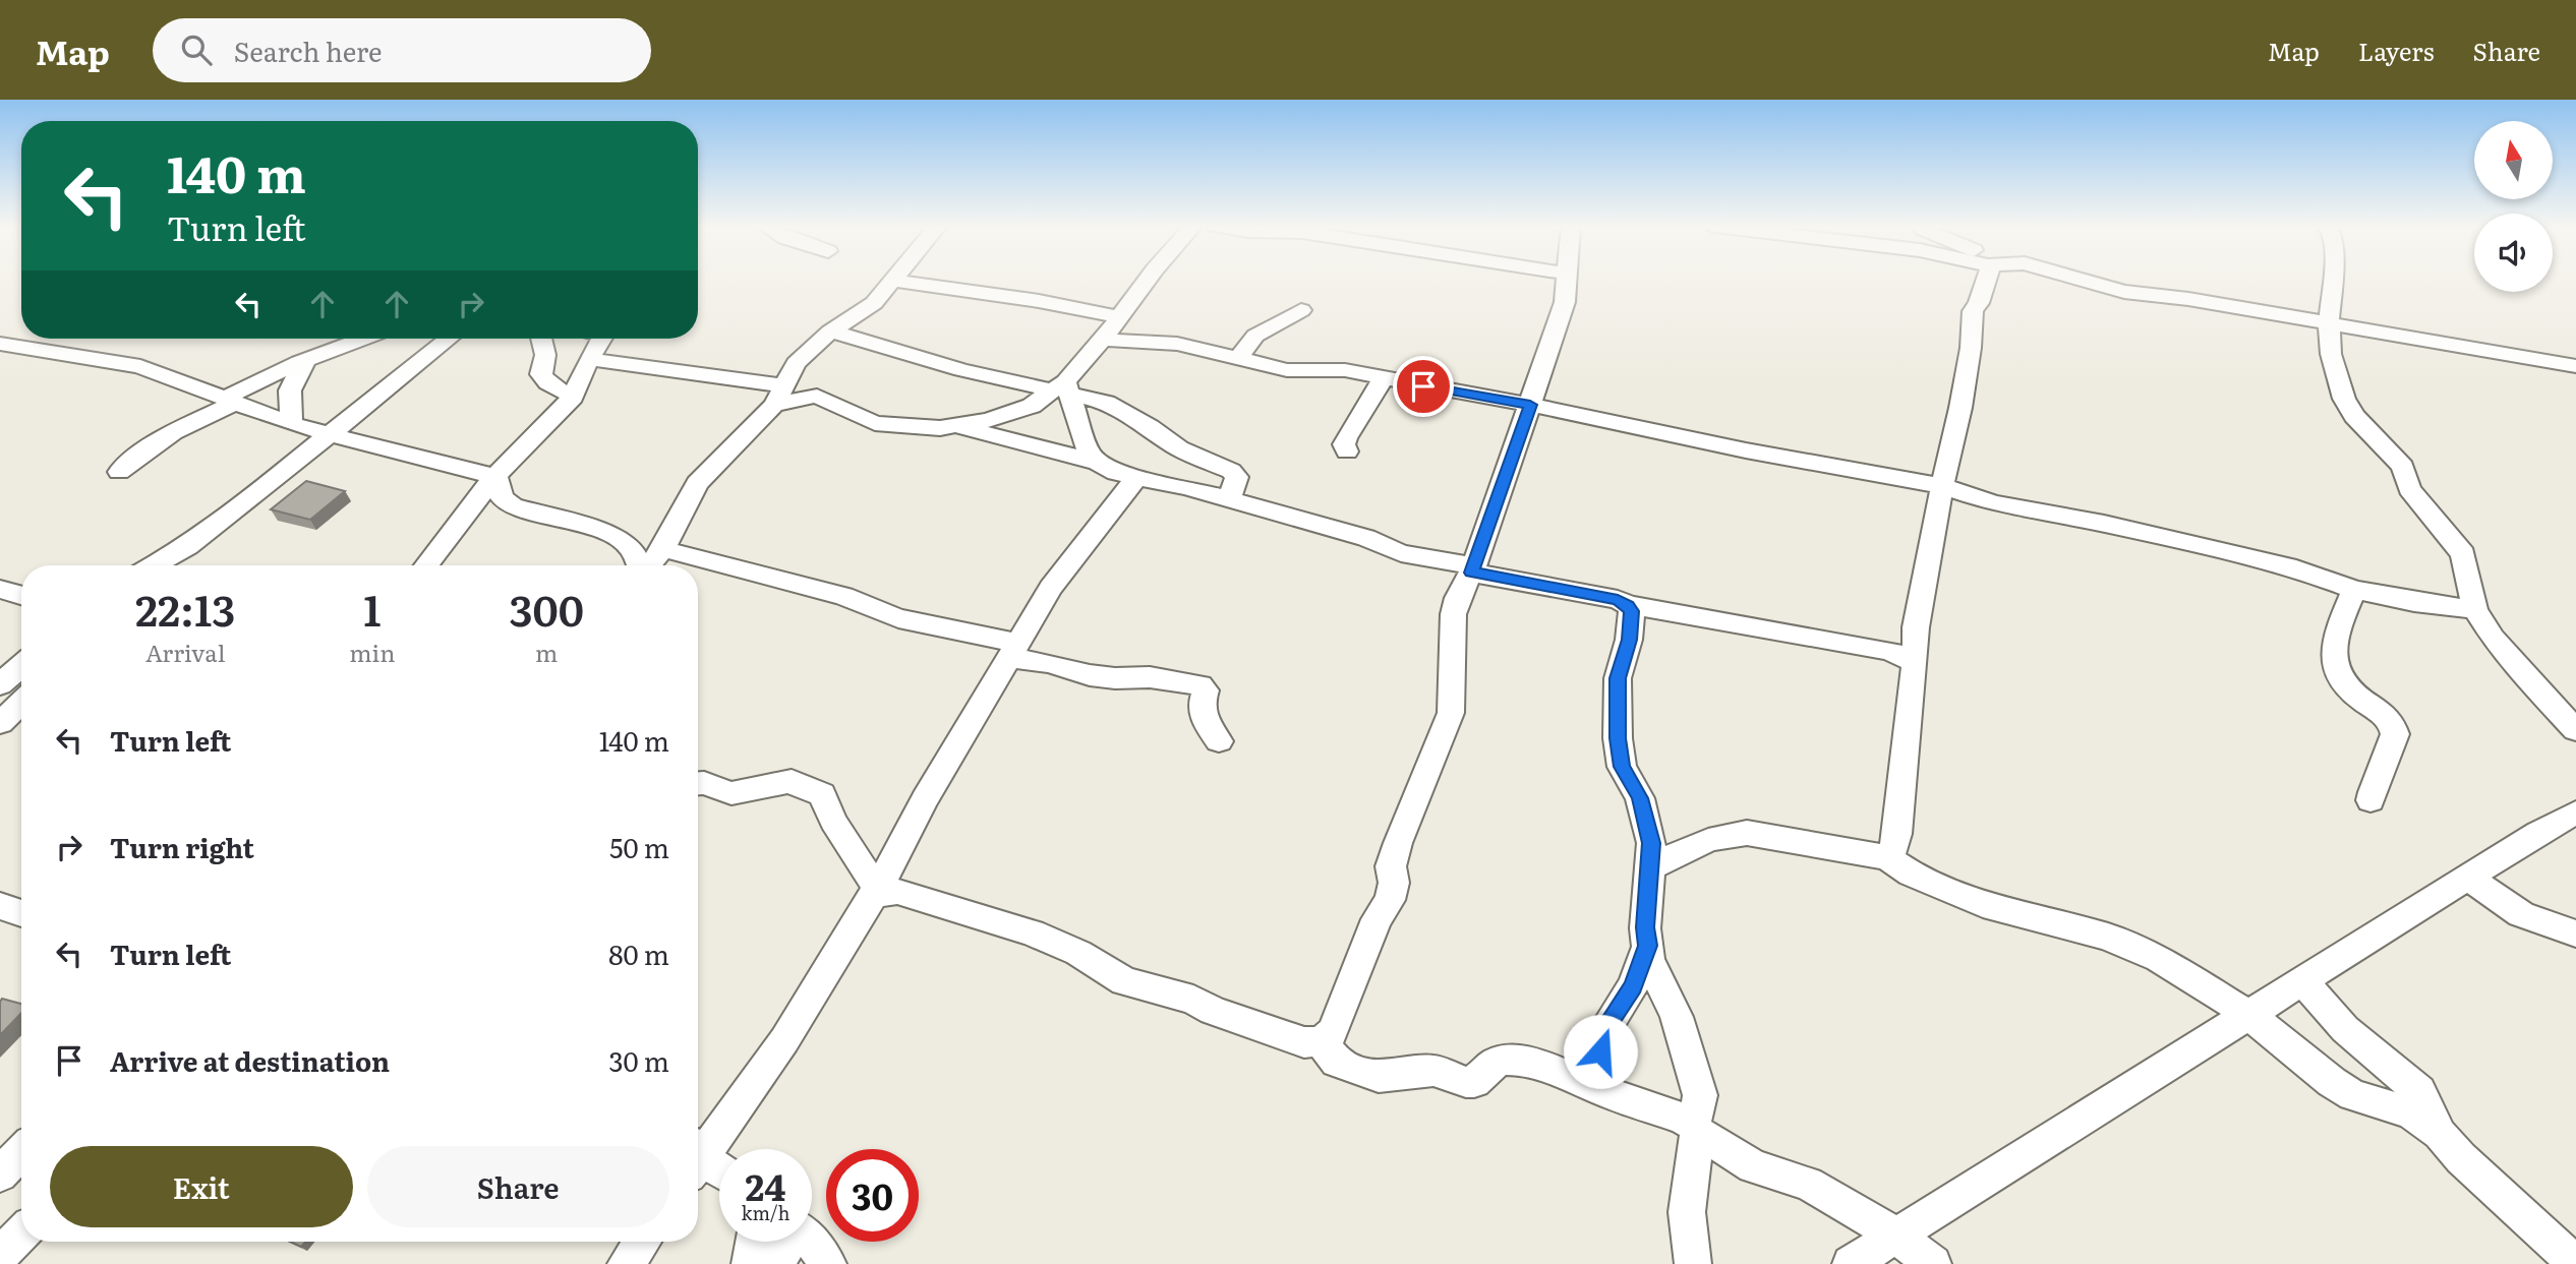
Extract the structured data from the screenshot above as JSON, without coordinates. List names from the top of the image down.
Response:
{
  "north": "top",
  "page": {
    "header": "Map",
    "search": "Search here",
    "nav": ["Map", "Layers", "Share"],
    "turn": ["140 m", "Turn left"],
    "eta": [
      "22:13",
      "Arrival",
      "1",
      "min",
      "300",
      "m"
    ],
    "list": [
      {
        "name": "Turn left",
        "value": "140 m"
      },
      {
        "name": "Turn right",
        "value": "50 m"
      },
      {
        "name": "Turn left",
        "value": "80 m"
      },
      {
        "name": "Arrive at destination",
        "value": "30 m"
      }
    ],
    "buttons": ["Exit", "Share"],
    "speed": "24 km/h",
    "limit": "30"
  }
}
